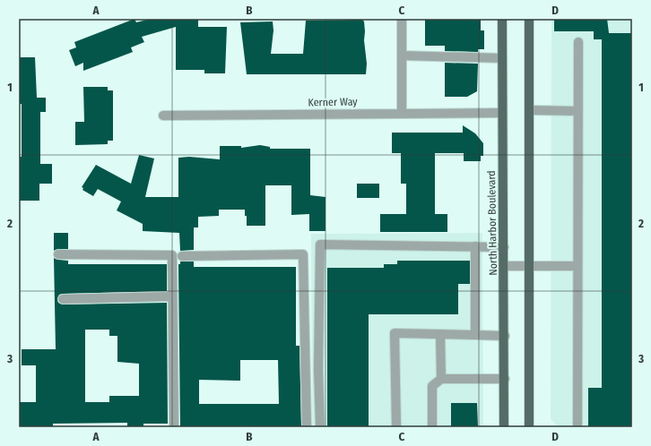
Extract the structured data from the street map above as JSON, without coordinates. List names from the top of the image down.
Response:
{
  "streets": {
    "main road": ["North Harbor Boulevard"],
    "street": ["Kerner Way"]
  },
  "crossings": [
    ["Kerner Way", "North Harbor Boulevard"]
  ],
  "grid": {
    "columns": [
      "A",
      "B",
      "C",
      "D"
    ],
    "rows": ["1", "2", "3"]
  }
}
